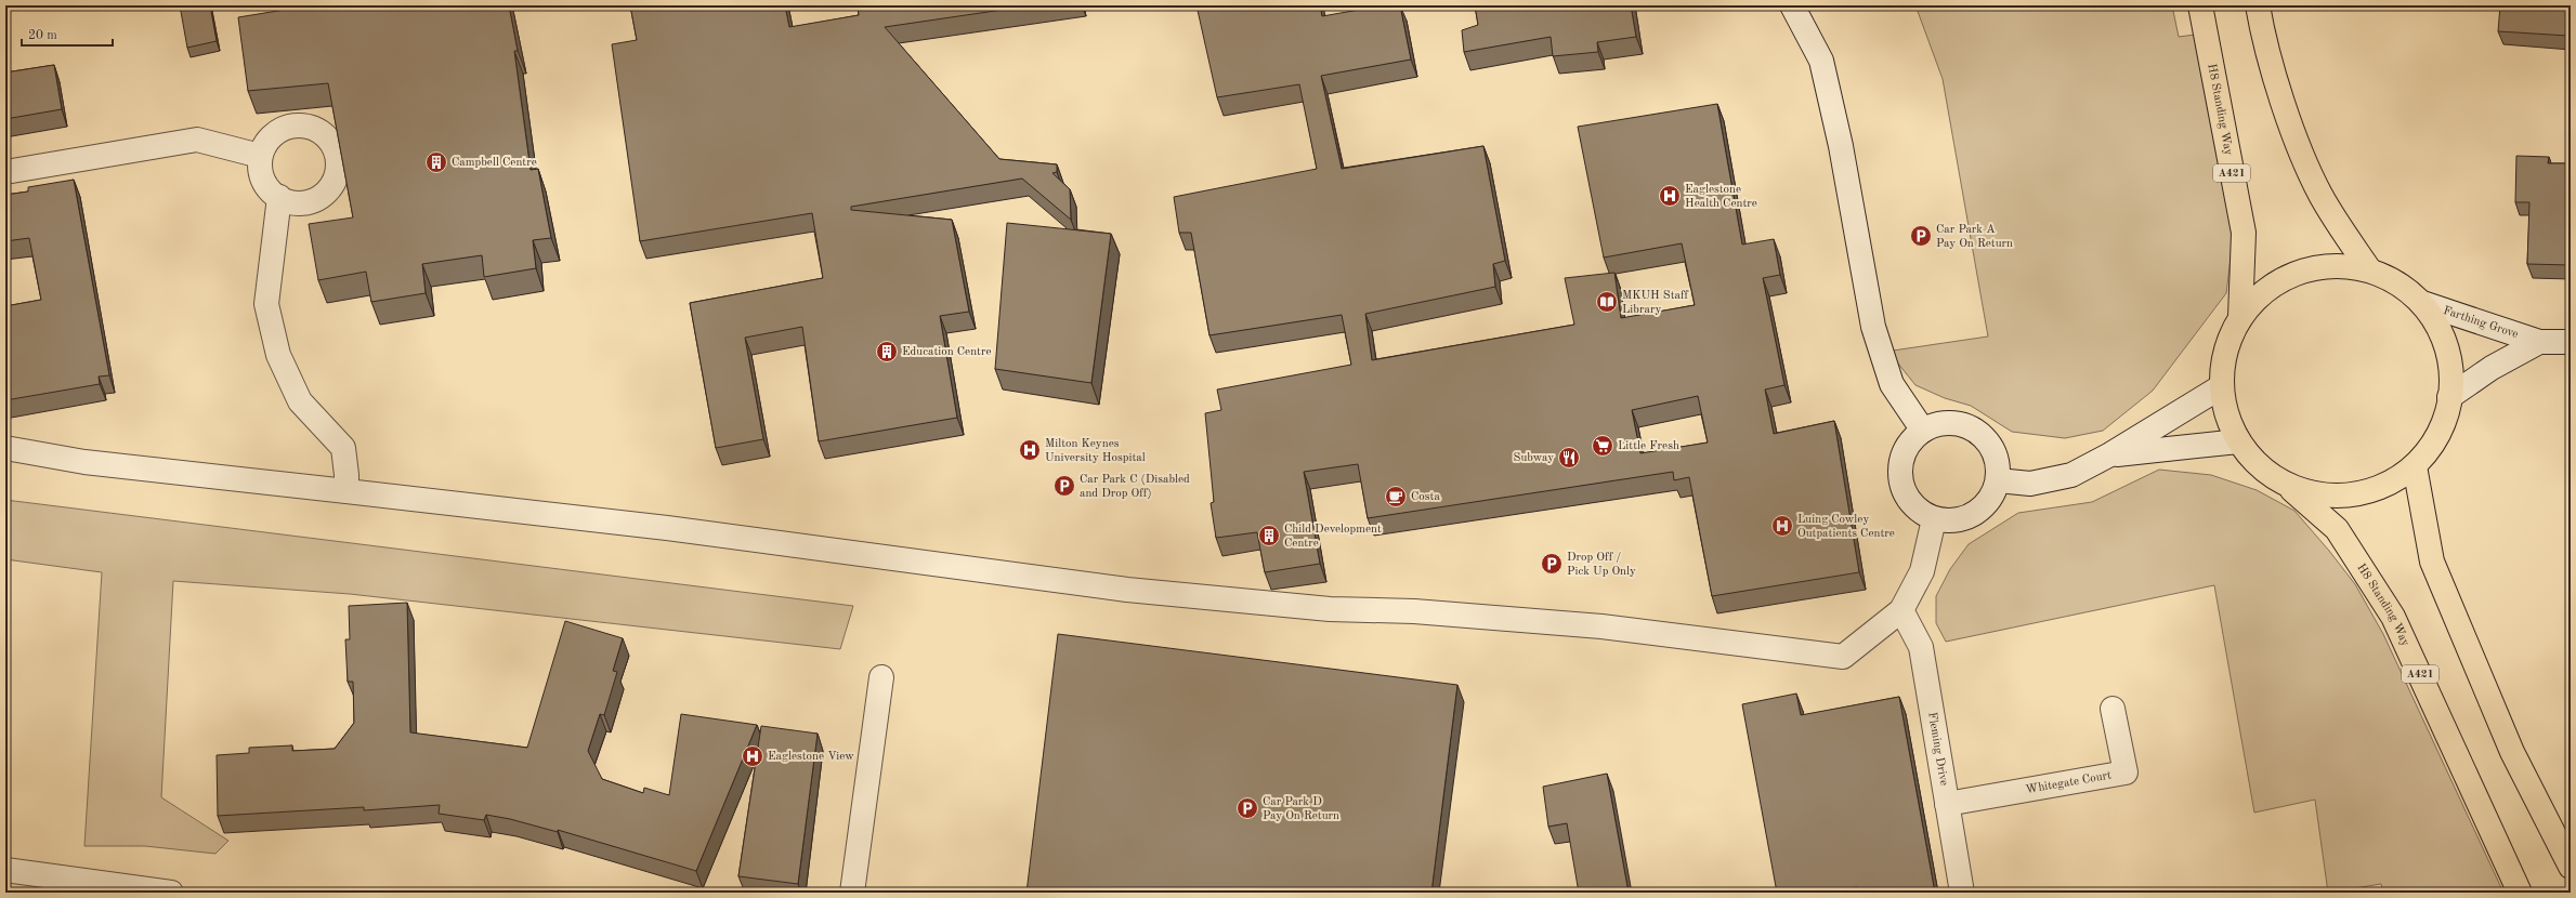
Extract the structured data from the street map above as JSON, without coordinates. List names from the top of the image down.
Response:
{
  "streets": {
    "highway": ["H8 Standing Way", "A421"],
    "street": ["Farthing Grove", "Fleming Drive", "Whitegate Court"]
  },
  "crossings": [
    ["Fleming Drive", "Whitegate Court"]
  ],
  "places": {
    "building": ["Campbell Centre", "Education Centre", "Child Development Centre"],
    "hospital": [
      "Eaglestone Health Centre",
      "Milton Keynes University Hospital",
      "Luing Cowley Outpatients Centre",
      "Eaglestone View"
    ],
    "parking": [
      "Car Park A Pay On Return",
      "Car Park C (Disabled and Drop Off)",
      "Drop Off / Pick Up Only",
      "Car Park D Pay On Return"
    ],
    "library": ["MKUH Staff Library"],
    "supermarket": ["Little Fresh"],
    "restaurant": ["Subway"],
    "cafe": ["Costa"]
  },
  "scale_bar": "20 m"
}
